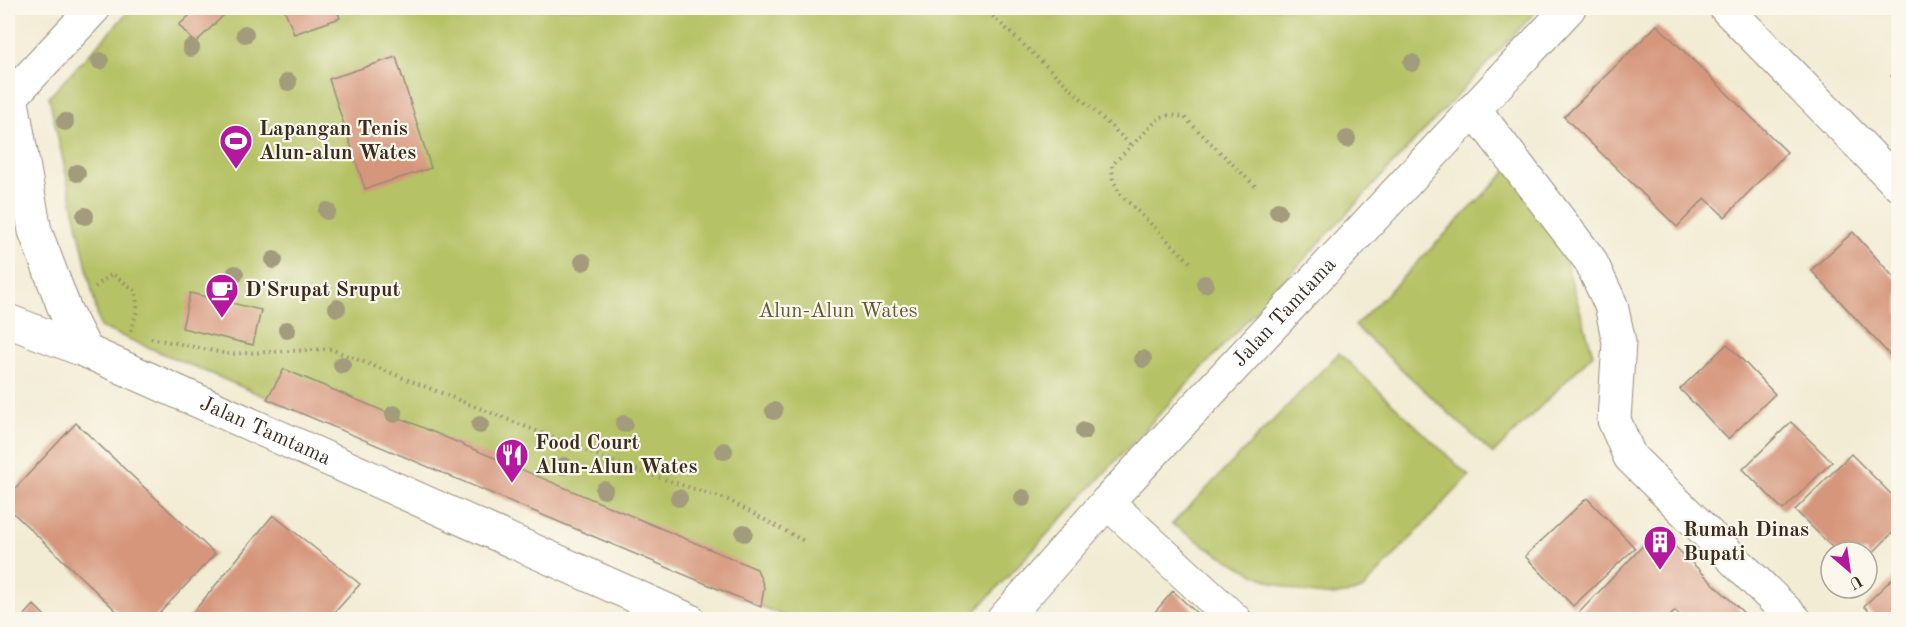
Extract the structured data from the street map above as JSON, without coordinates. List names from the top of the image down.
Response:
{
  "streets": {
    "street": ["Jalan Tamtama"]
  },
  "parks": ["Alun-Alun Wates"],
  "places": {
    "sports": ["Lapangan Tenis Alun-alun Wates"],
    "cafe": ["D'Srupat Sruput"],
    "restaurant": ["Food Court Alun-Alun Wates"],
    "building": ["Rumah Dinas Bupati"]
  },
  "north": "bottom right"
}
